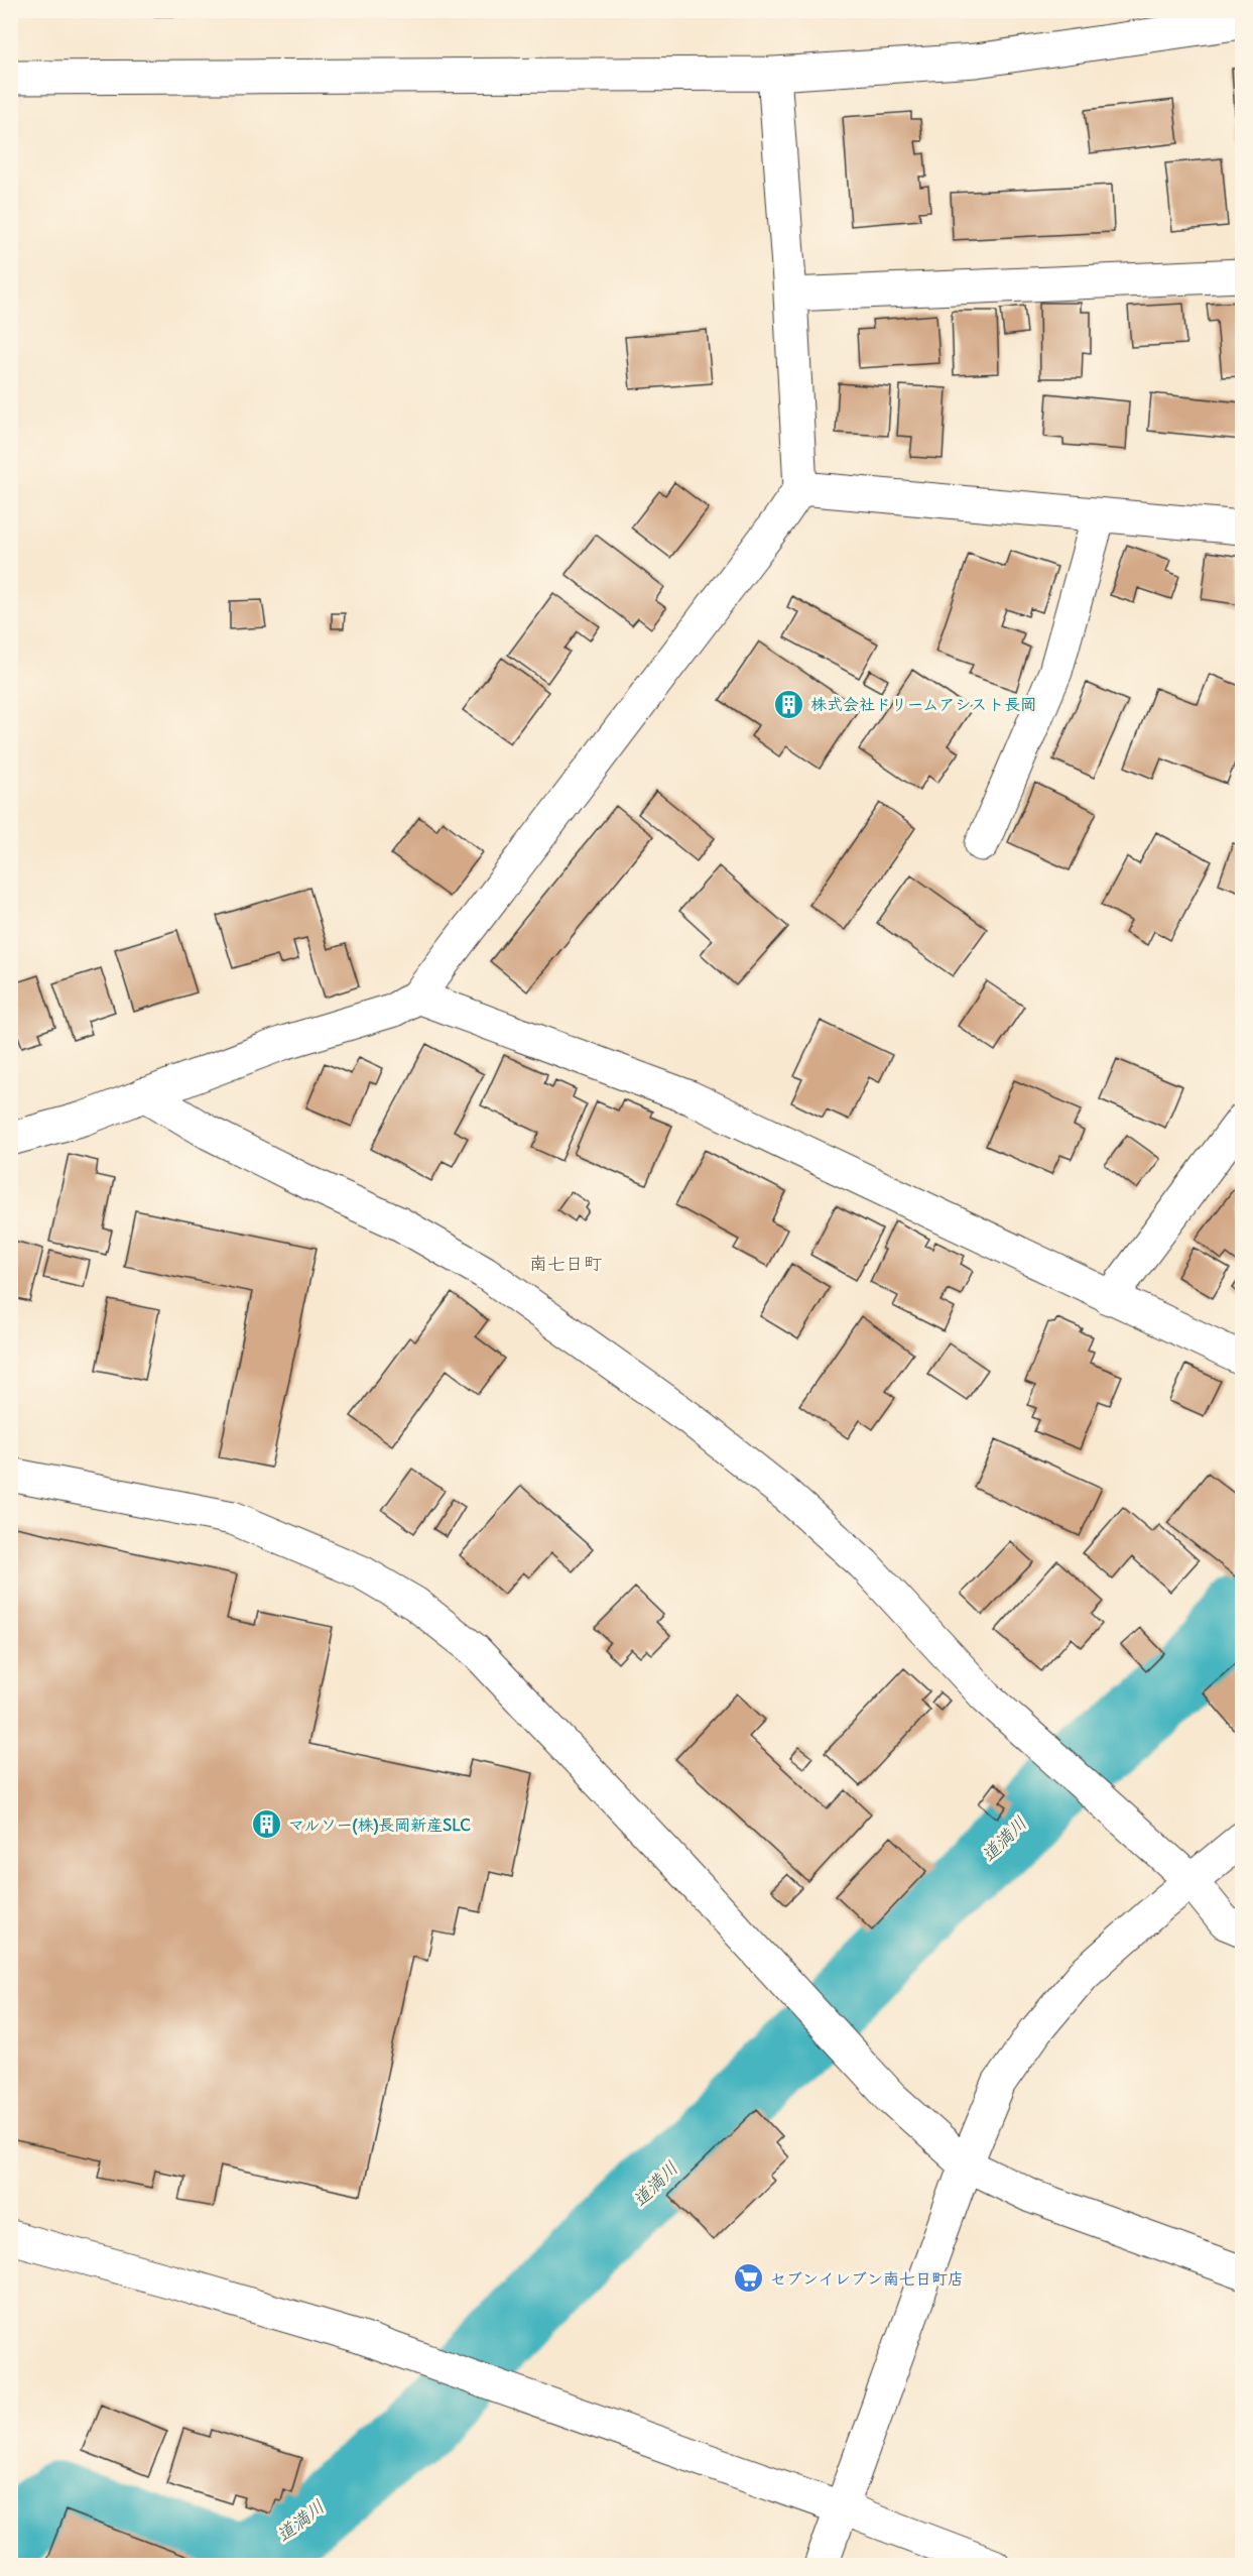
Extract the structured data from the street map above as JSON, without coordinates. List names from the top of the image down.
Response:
{
  "districts": ["南七日町"],
  "water": ["道満川"],
  "places": {
    "building": ["株式会社ドリームアシスト長岡", "マルソー(株)長岡新産SLC"],
    "supermarket": ["セブンイレブン南七日町店"]
  }
}
